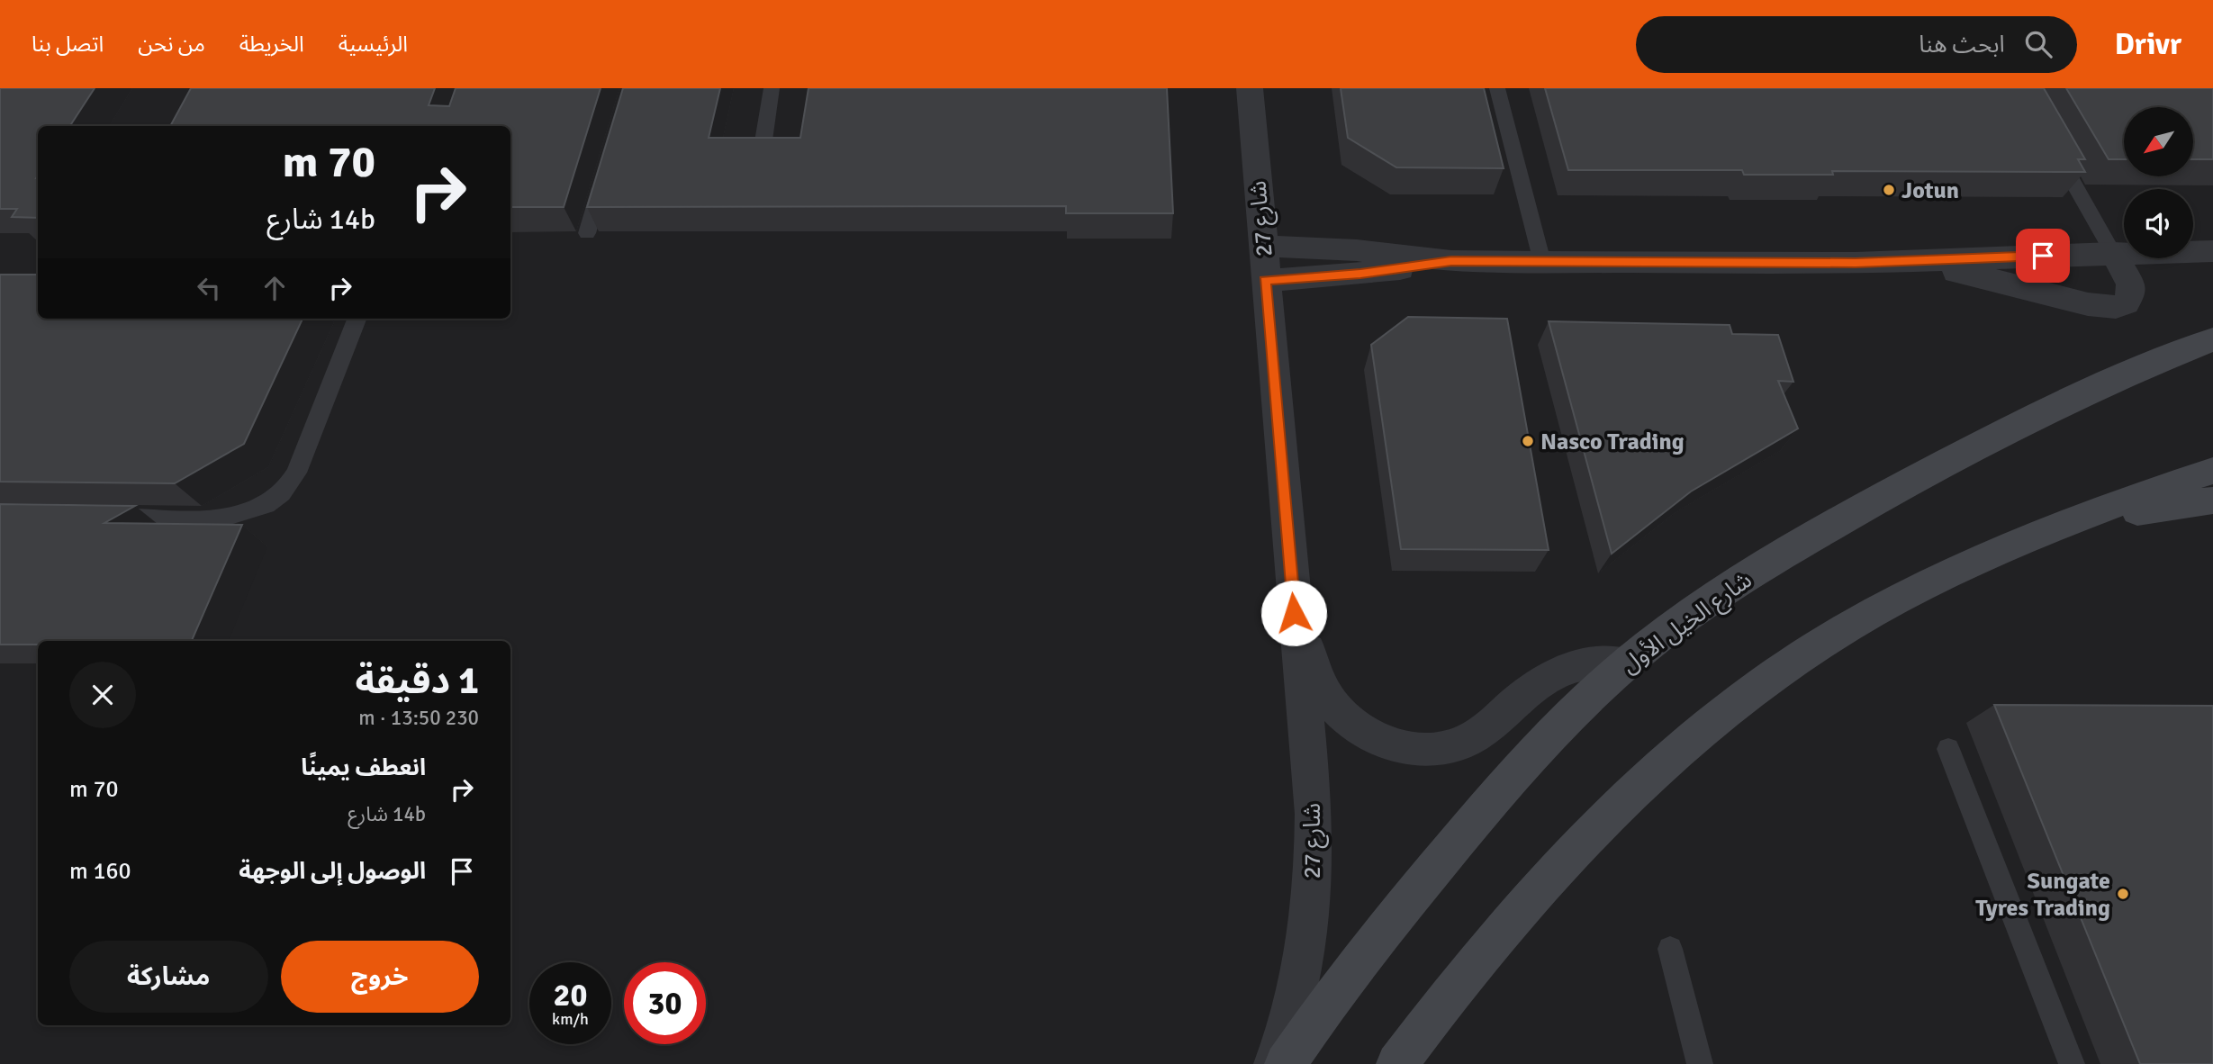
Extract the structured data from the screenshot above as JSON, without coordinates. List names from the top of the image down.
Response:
{
  "streets": {
    "main road": ["شارع الخيل الأول"],
    "street": ["شارع 27"]
  },
  "crossings": [
    ["شارع 27", "شارع الخيل الأول"]
  ],
  "places": ["Jotun", "Nasco Trading", "Sungate Tyres Trading"],
  "north": "bottom left",
  "page": {
    "header": "Drivr",
    "search": "ابحث هنا",
    "nav": [
      "الرئيسية",
      "الخريطة",
      "من نحن",
      "اتصل بنا"
    ],
    "turn": ["70 m", "14b شارع"],
    "heading": ["1 دقيقة", "230 m · 13:50"],
    "list": [
      {
        "name": "انعطف يمينًا",
        "note": "14b شارع",
        "value": "70 m"
      },
      {
        "name": "الوصول إلى الوجهة",
        "value": "160 m"
      }
    ],
    "buttons": ["خروج", "مشاركة"],
    "speed": "20 km/h",
    "limit": "30"
  }
}
